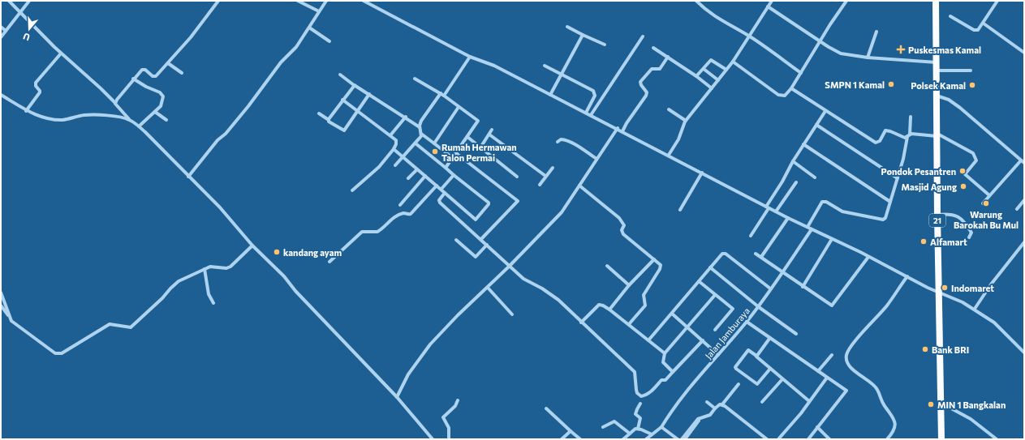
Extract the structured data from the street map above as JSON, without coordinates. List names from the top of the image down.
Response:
{
  "streets": {
    "highway": ["21"],
    "street": ["Jalan Jamburaya"]
  },
  "places": {
    "health": ["Puskesmas Kamal"],
    "other": [
      "SMPN 1 Kamal",
      "Polsek Kamal",
      "Rumah Hermawan Talon Permai",
      "Pondok Pesantren",
      "Masjid Agung",
      "Warung Barokah Bu Mul",
      "Alfamart",
      "kandang ayam",
      "Indomaret",
      "Bank BRI",
      "MIN 1 Bangkalan"
    ]
  },
  "north": "bottom"
}
